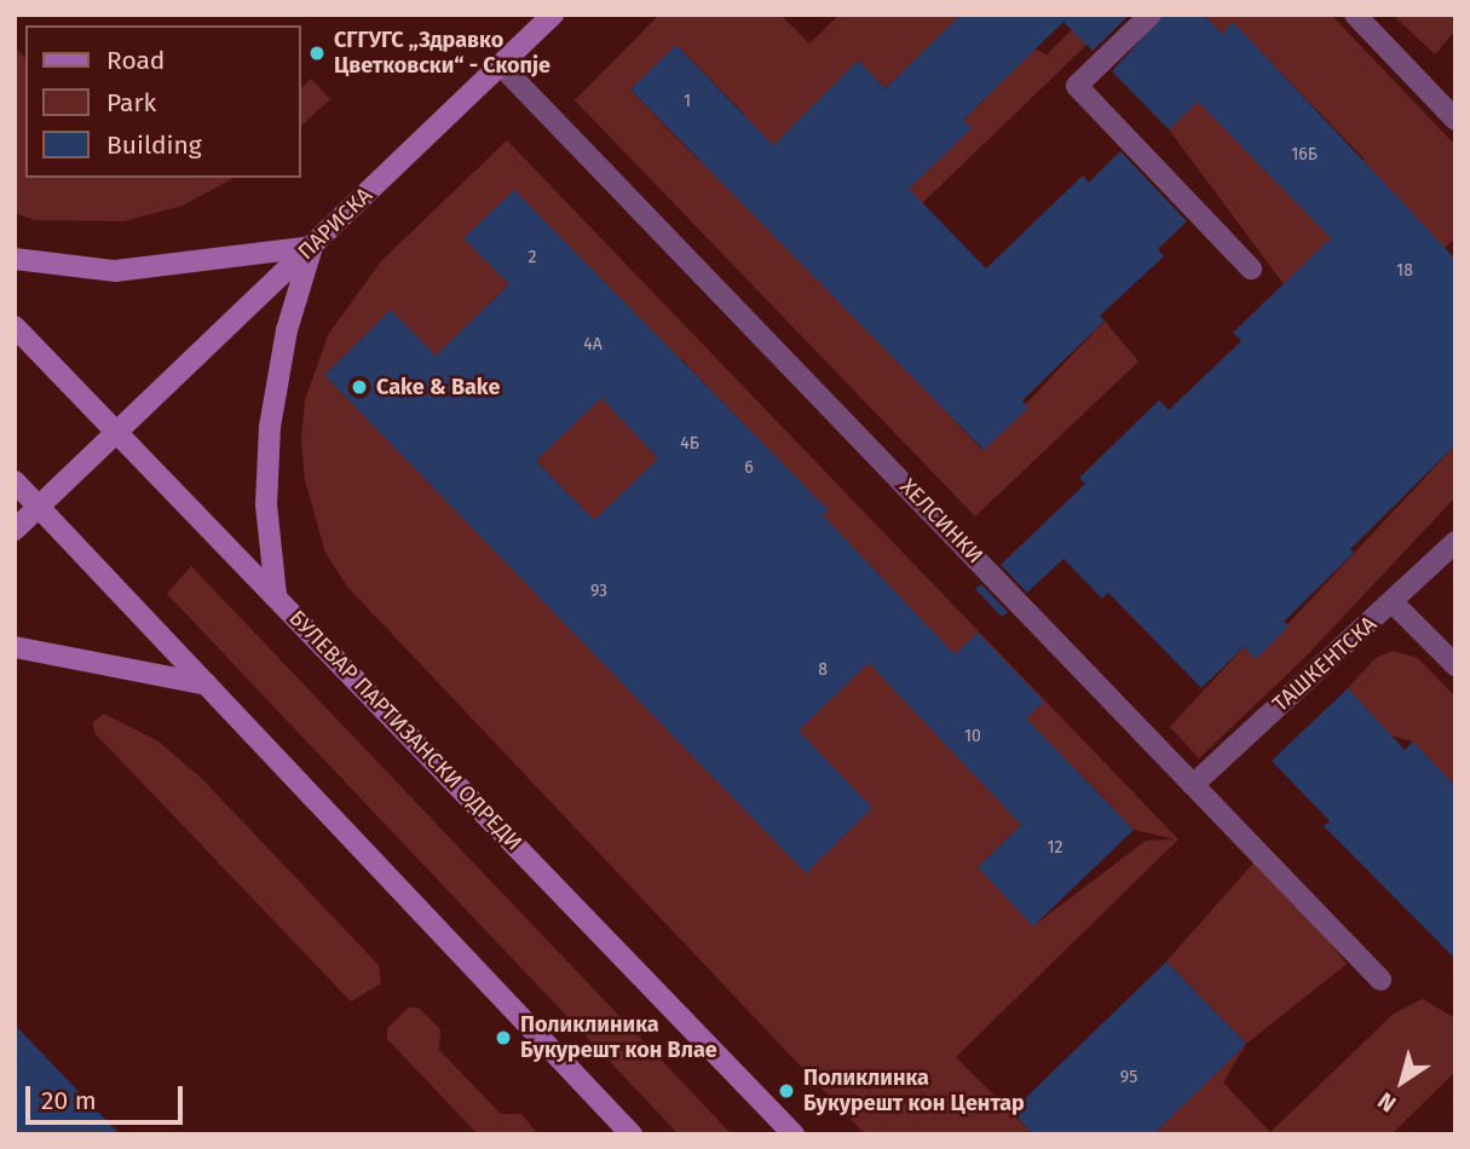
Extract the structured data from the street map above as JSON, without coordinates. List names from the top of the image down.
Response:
{
  "streets": {
    "street": [
      "ПАРИСКА",
      "ХЕЛСИНКИ",
      "ТАШКЕНТСКА",
      "БУЛЕВАР ПАРТИЗАНСКИ ОДРЕДИ"
    ]
  },
  "crossings": [
    ["ПАРИСКА", "ХЕЛСИНКИ"],
    ["ПАРИСКА", "БУЛЕВАР ПАРТИЗАНСКИ ОДРЕДИ"],
    ["ХЕЛСИНКИ", "ТАШКЕНТСКА"]
  ],
  "places": [
    "СГГУГС „Здравко Цветковски“ - Скопје",
    "Cake & Bake",
    "Поликлиника Букурешт кон Влае",
    "Поликлинка Букурешт кон Центар"
  ],
  "house_numbers": [
    "1",
    "16Б",
    "2",
    "18",
    "4А",
    "4Б",
    "6",
    "93",
    "8",
    "10",
    "12",
    "95"
  ],
  "legend": ["Road", "Park", "Building"],
  "scale_bar": "20 m",
  "north": "bottom left"
}
